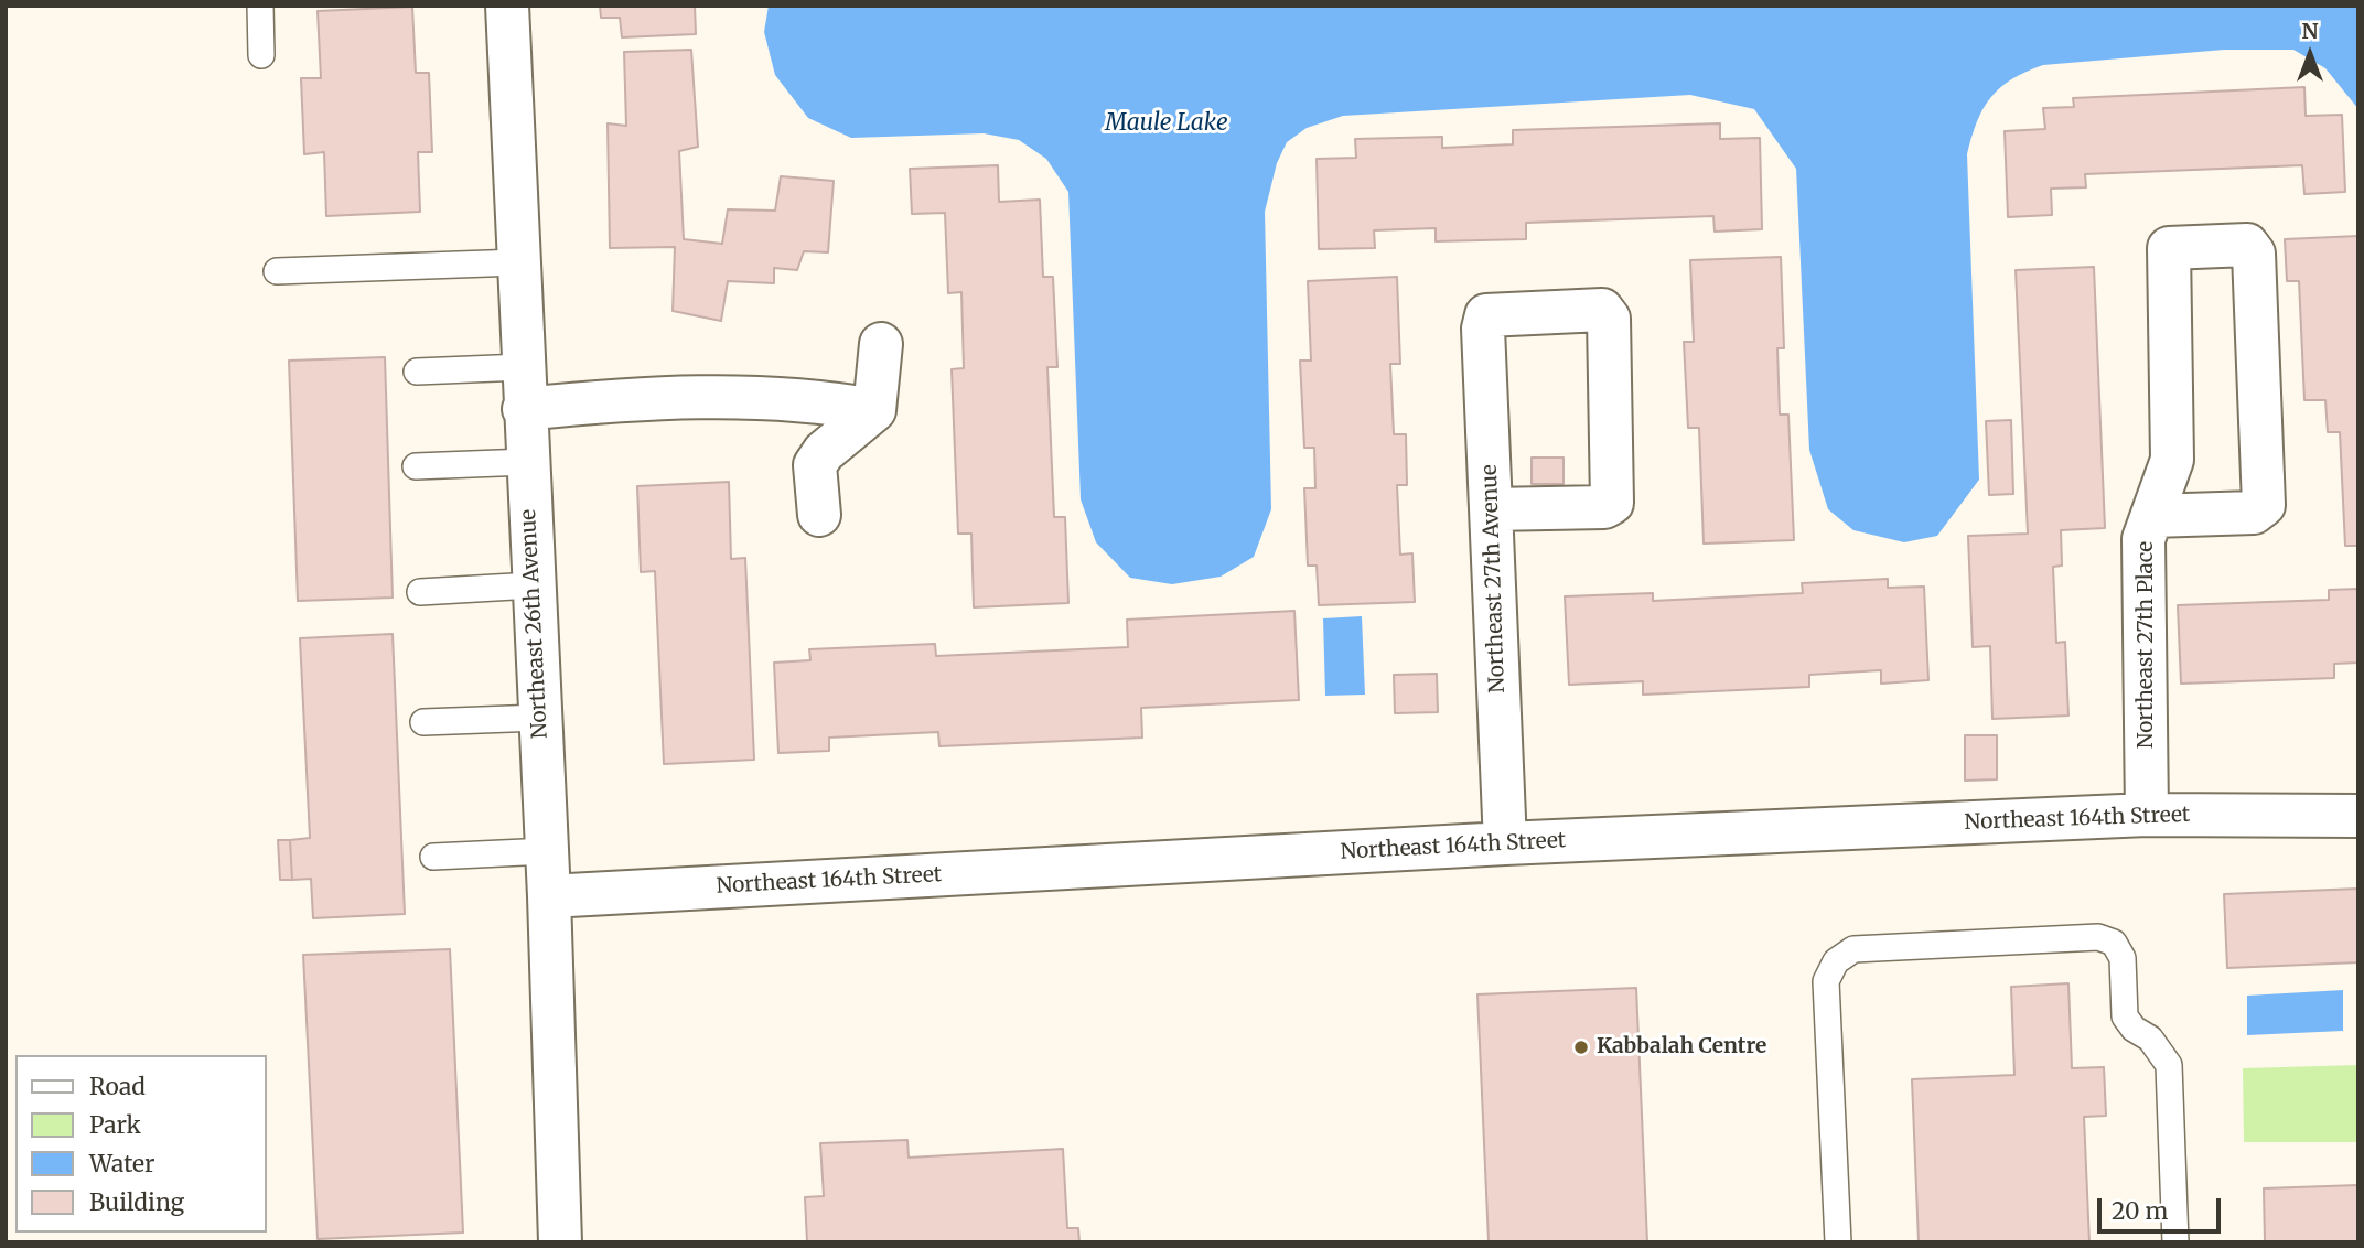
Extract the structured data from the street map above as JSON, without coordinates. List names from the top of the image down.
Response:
{
  "streets": {
    "street": [
      "Northeast 27th Avenue",
      "Northeast 26th Avenue",
      "Northeast 27th Place",
      "Northeast 164th Street"
    ]
  },
  "crossings": [
    ["Northeast 27th Avenue", "Northeast 164th Street"],
    ["Northeast 26th Avenue", "Northeast 164th Street"],
    ["Northeast 27th Place", "Northeast 164th Street"]
  ],
  "water": ["Maule Lake"],
  "places": ["Kabbalah Centre"],
  "legend": [
    "Road",
    "Park",
    "Water",
    "Building"
  ],
  "scale_bar": "20 m",
  "north": "top"
}
